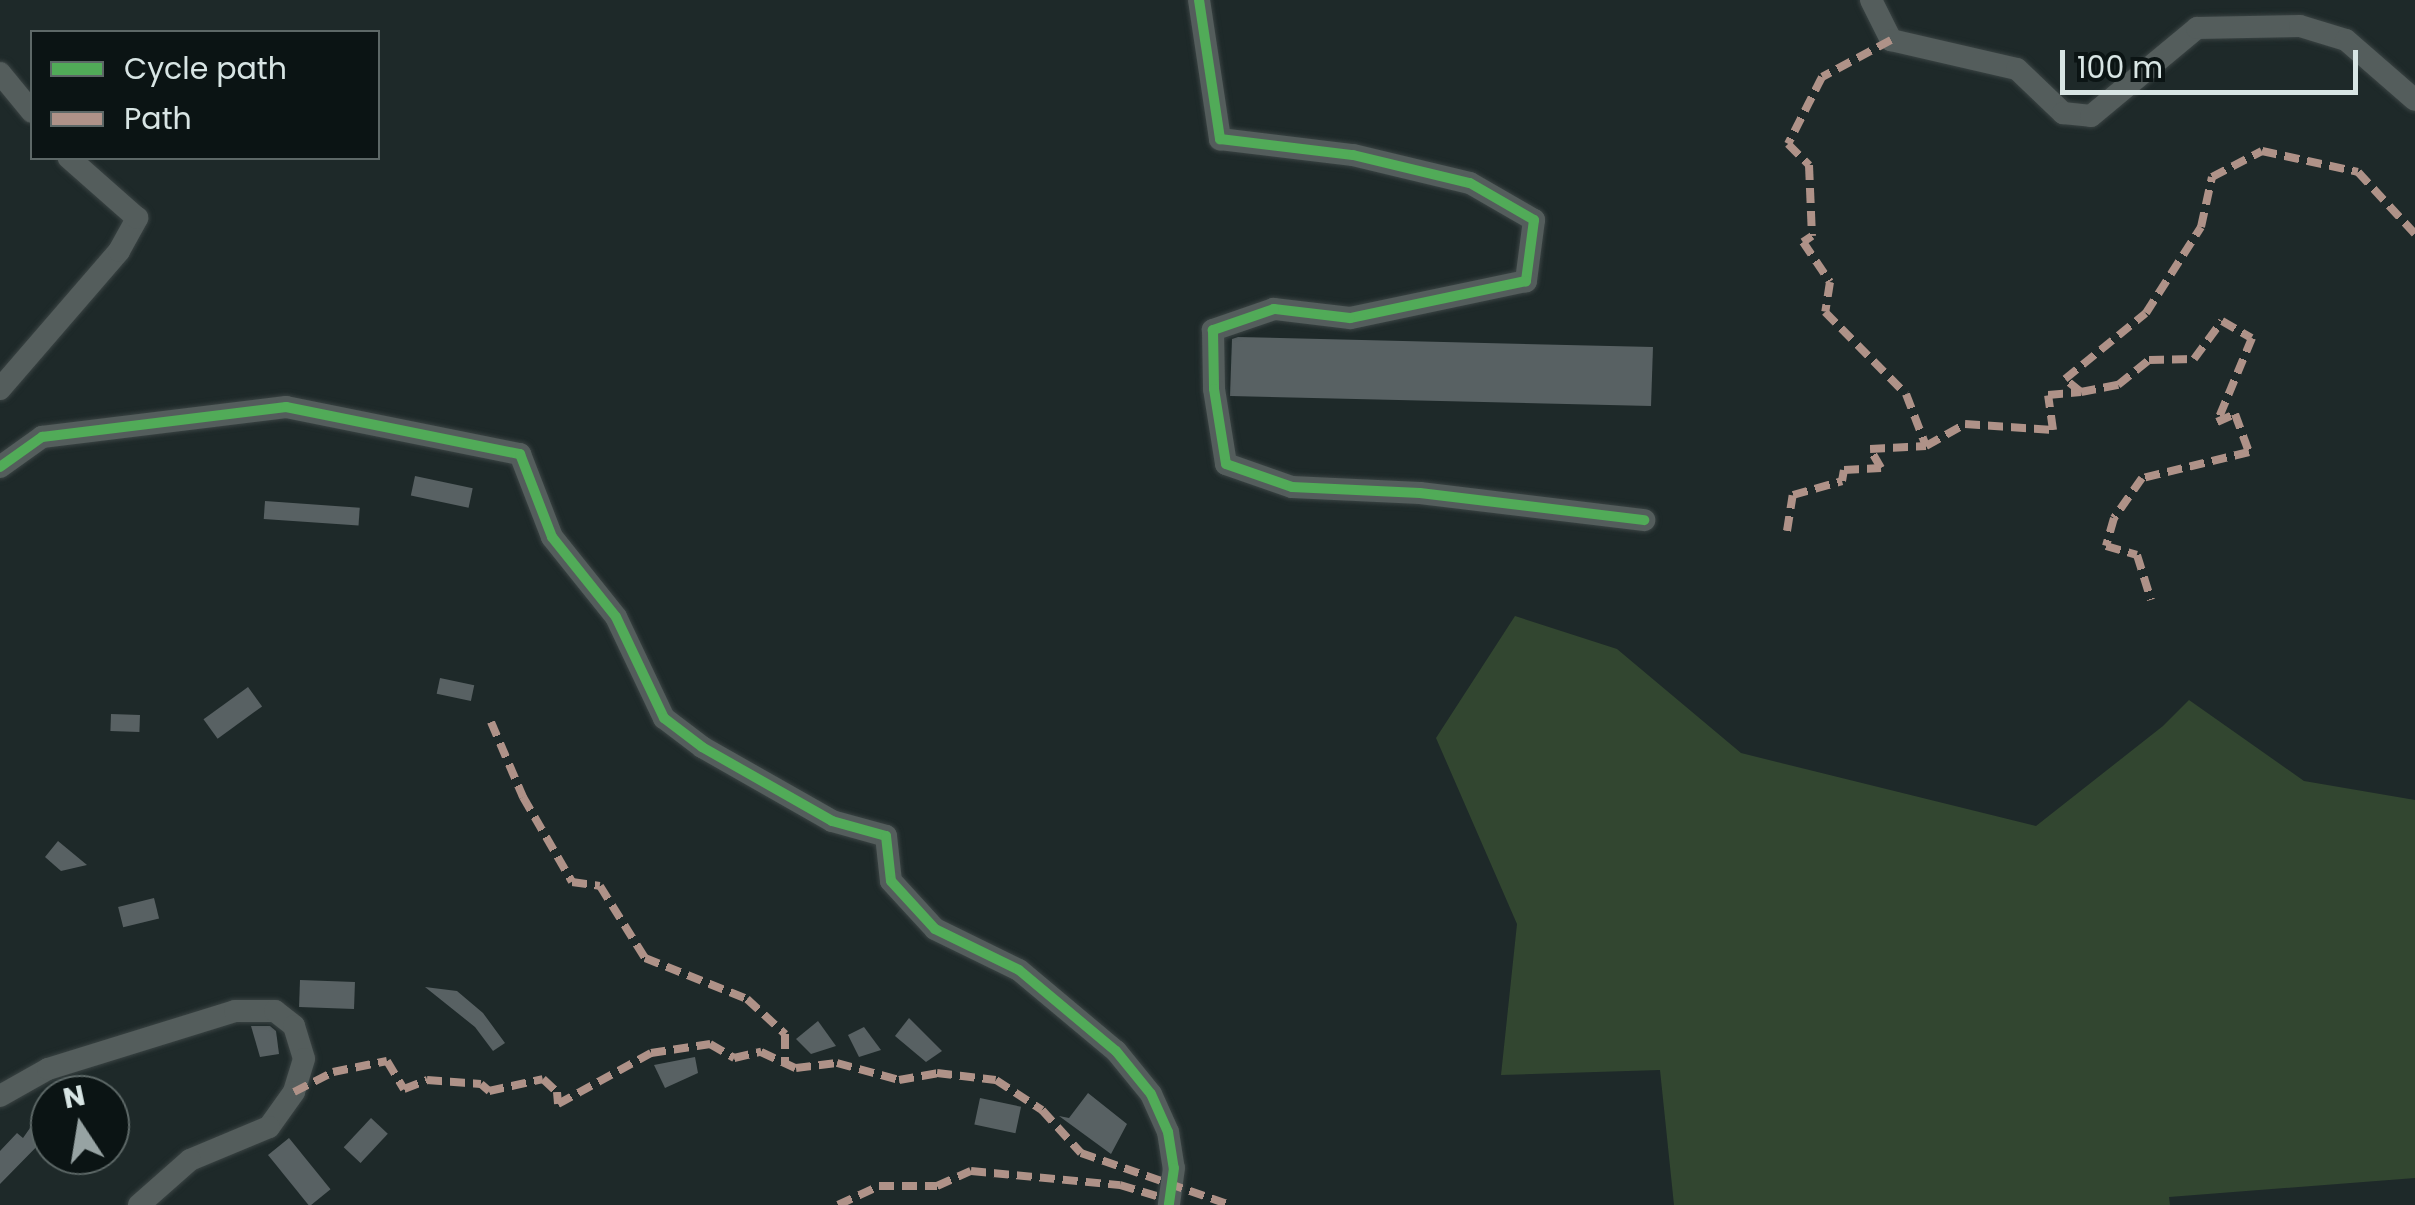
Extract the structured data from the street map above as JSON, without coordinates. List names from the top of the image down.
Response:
{
  "legend": ["Cycle path", "Path"],
  "scale_bar": "100 m",
  "north": "top"
}
